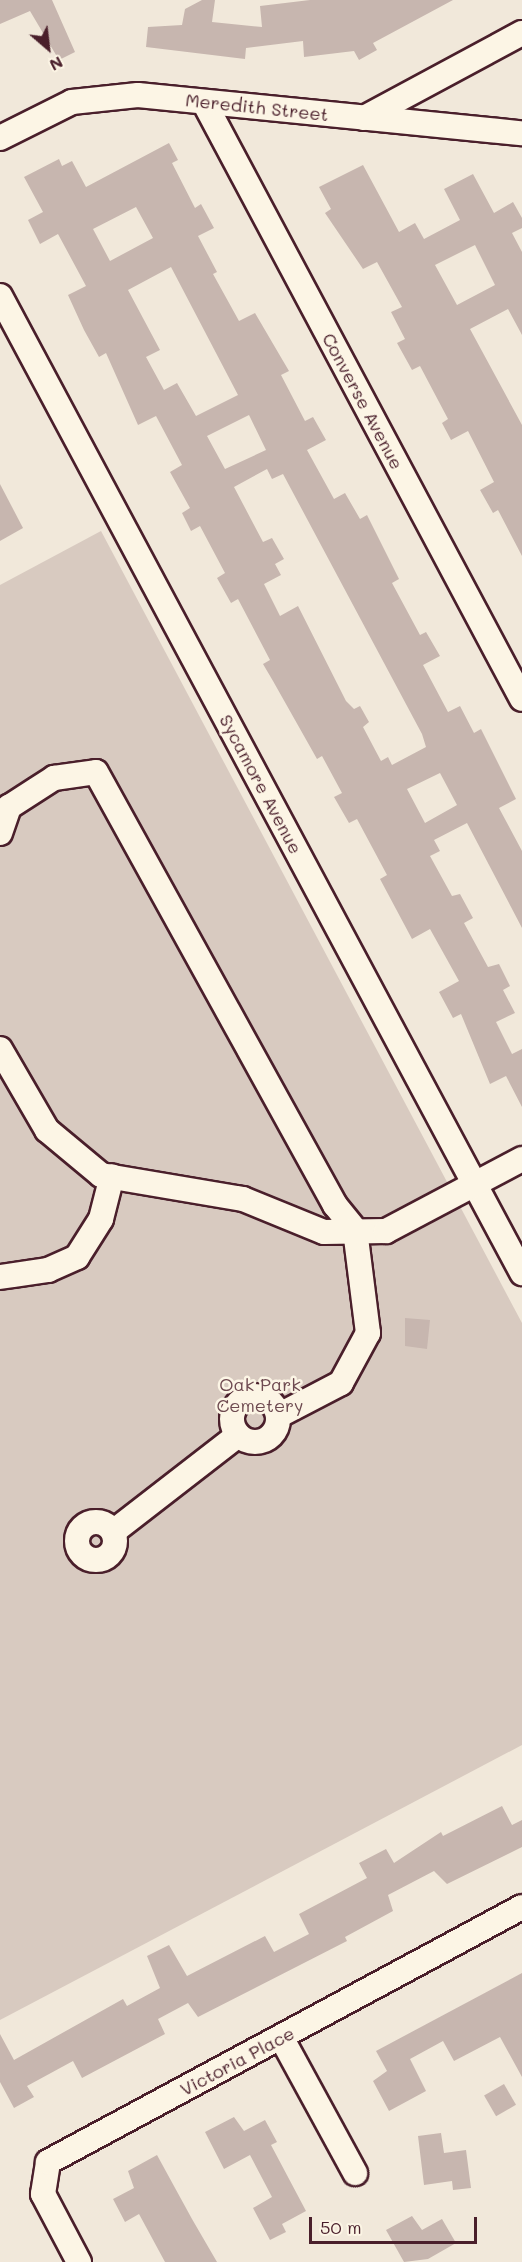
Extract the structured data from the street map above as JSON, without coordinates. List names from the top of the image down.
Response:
{
  "streets": {
    "street": [
      "Meredith Street",
      "Converse Avenue",
      "Sycamore Avenue",
      "Victoria Place"
    ]
  },
  "crossings": [
    ["Meredith Street", "Converse Avenue"]
  ],
  "parks": ["Oak Park Cemetery"],
  "scale_bar": "50 m",
  "north": "bottom right"
}
